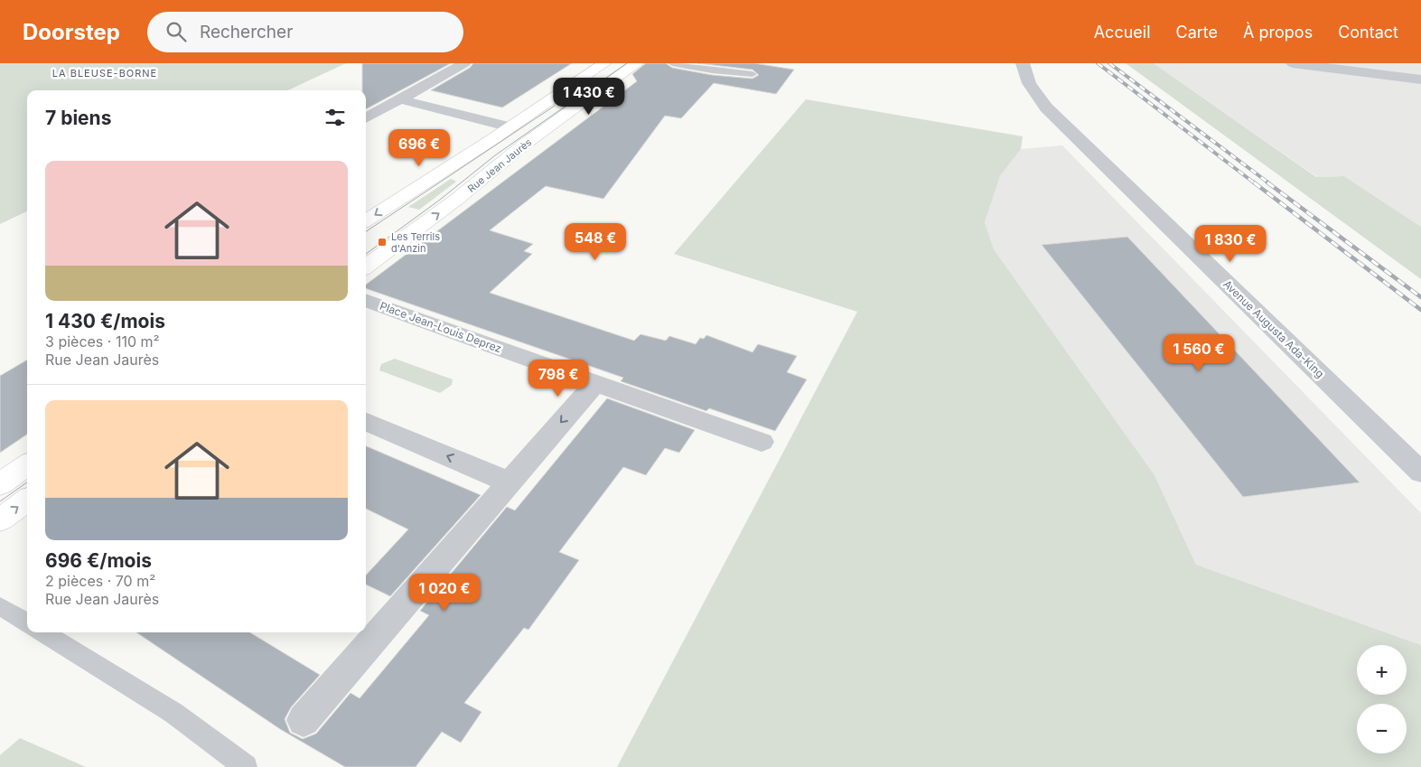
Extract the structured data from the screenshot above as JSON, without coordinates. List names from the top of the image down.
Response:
{
  "streets": {
    "main road": ["Rue Jean Jaurès"],
    "street": ["Place Jean-Louis Deprez", "Avenue Augusta Ada-King"]
  },
  "districts": ["LA BLEUSE-BORNE"],
  "places": {
    "transit": ["Les Terrils d'Anzin"]
  },
  "page": {
    "header": "Doorstep",
    "search": "Rechercher",
    "nav": [
      "Accueil",
      "Carte",
      "À propos",
      "Contact"
    ],
    "price": [
      "1 430 €",
      "696 €",
      "548 €",
      "1 830 €",
      "1 560 €",
      "798 €",
      "1 020 €"
    ],
    "heading": "7 biens",
    "list": [
      {
        "name": "1 430 €/mois",
        "note": "3 pièces · 110 m² · Rue Jean Jaurès"
      },
      {
        "name": "696 €/mois",
        "note": "2 pièces · 70 m² · Rue Jean Jaurès"
      }
    ],
    "map_buttons": ["+", "−"]
  }
}
